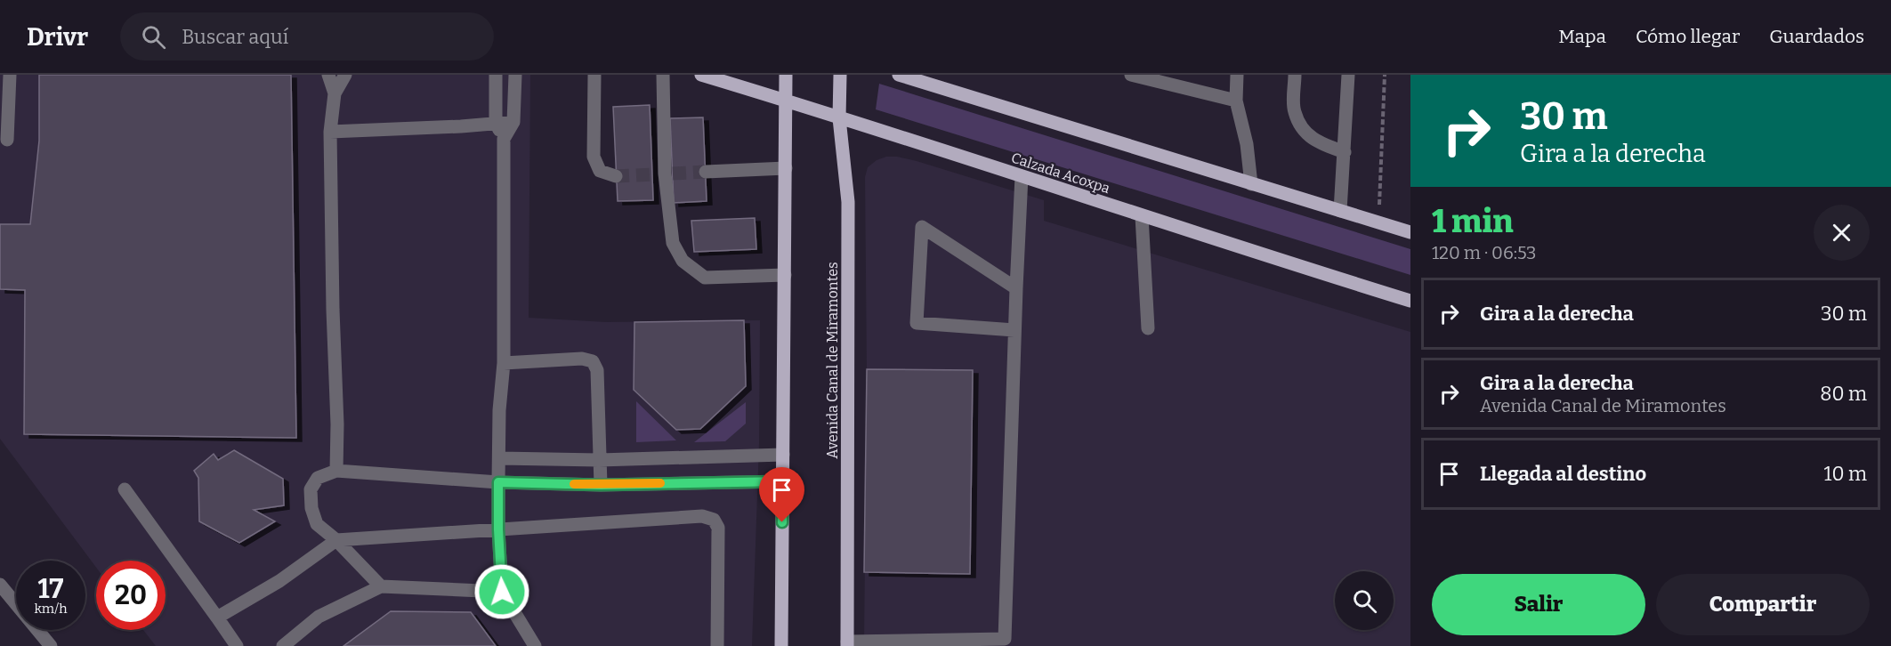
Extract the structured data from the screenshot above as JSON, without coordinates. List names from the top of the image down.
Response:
{
  "streets": {
    "main road": ["Calzada Acoxpa", "Avenida Canal de Miramontes"]
  },
  "crossings": [
    ["Calzada Acoxpa", "Avenida Canal de Miramontes"]
  ],
  "page": {
    "header": "Drivr",
    "search": "Buscar aquí",
    "nav": ["Mapa", "Cómo llegar", "Guardados"],
    "turn": ["30 m", "Gira a la derecha"],
    "heading": ["1 min", "120 m · 06:53"],
    "list": [
      {
        "name": "Gira a la derecha",
        "value": "30 m"
      },
      {
        "name": "Gira a la derecha",
        "note": "Avenida Canal de Miramontes",
        "value": "80 m"
      },
      {
        "name": "Llegada al destino",
        "value": "10 m"
      }
    ],
    "speed": "17 km/h",
    "limit": "20",
    "buttons": ["Salir", "Compartir"]
  }
}
